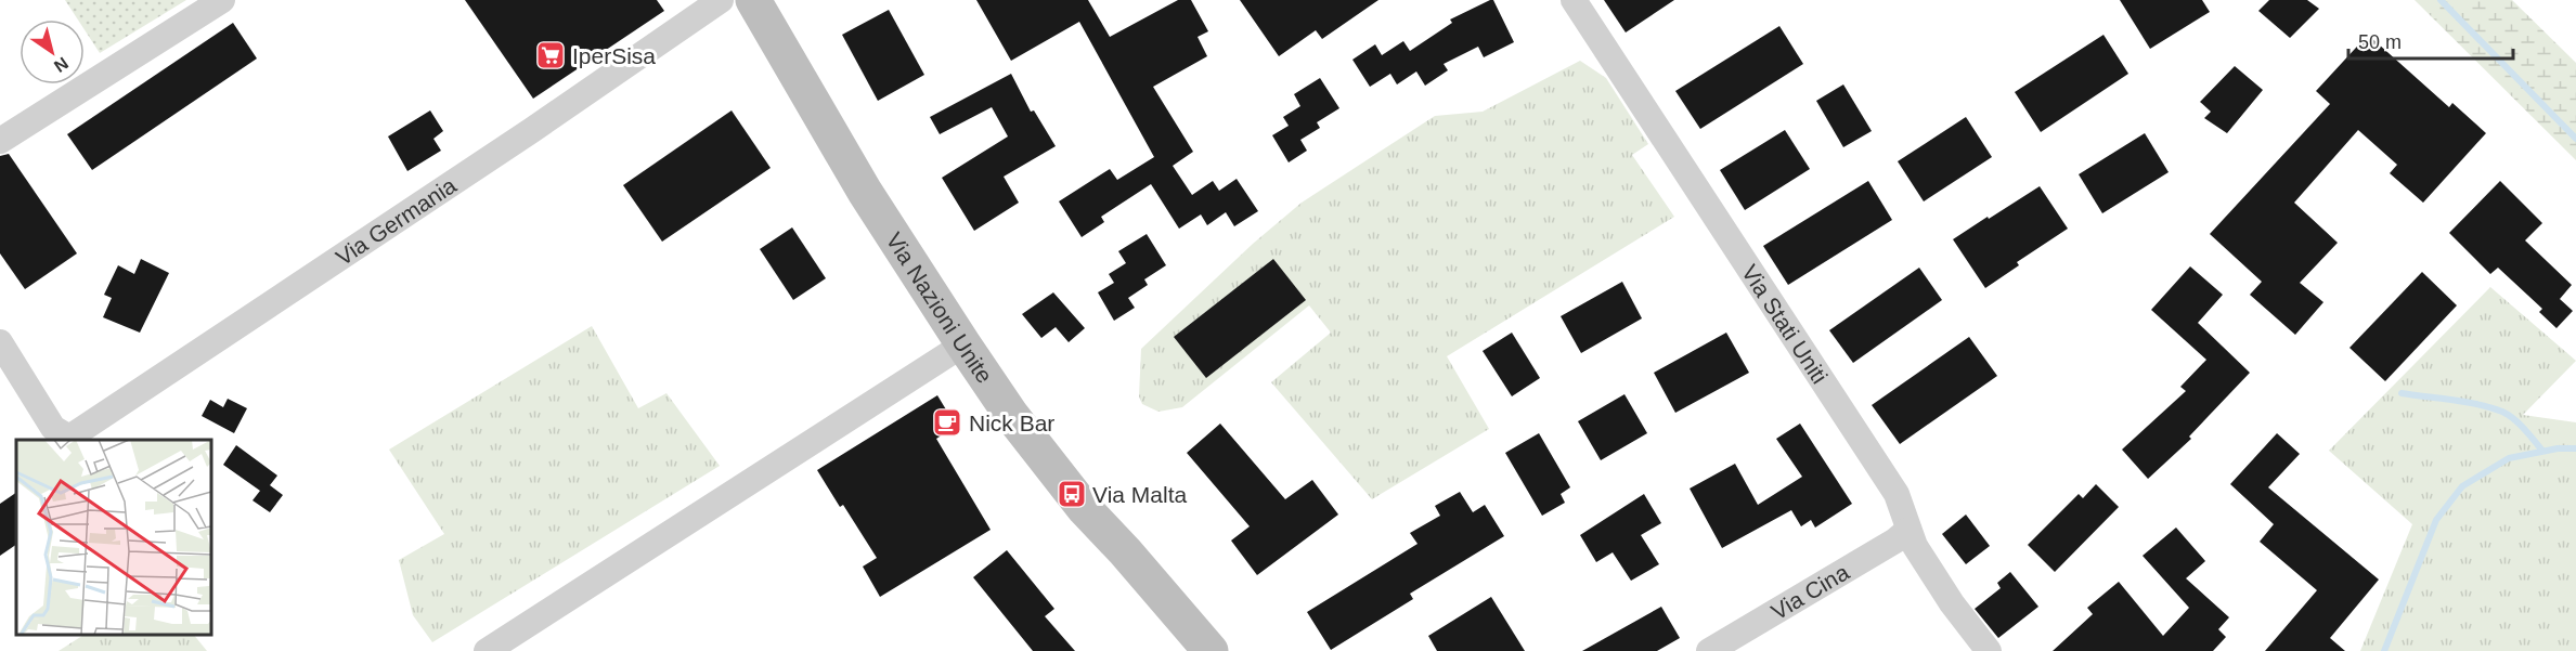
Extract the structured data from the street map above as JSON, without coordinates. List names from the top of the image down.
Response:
{
  "streets": {
    "street": [
      "Via Germania",
      "Via Nazioni Unite",
      "Via Stati Uniti",
      "Via Cina"
    ]
  },
  "crossings": [
    ["Via Stati Uniti", "Via Cina"]
  ],
  "places": {
    "supermarket": ["IperSisa"],
    "cafe": ["Nick Bar"],
    "bus stop": ["Via Malta"]
  },
  "scale_bar": "50 m",
  "north": "bottom right"
}
